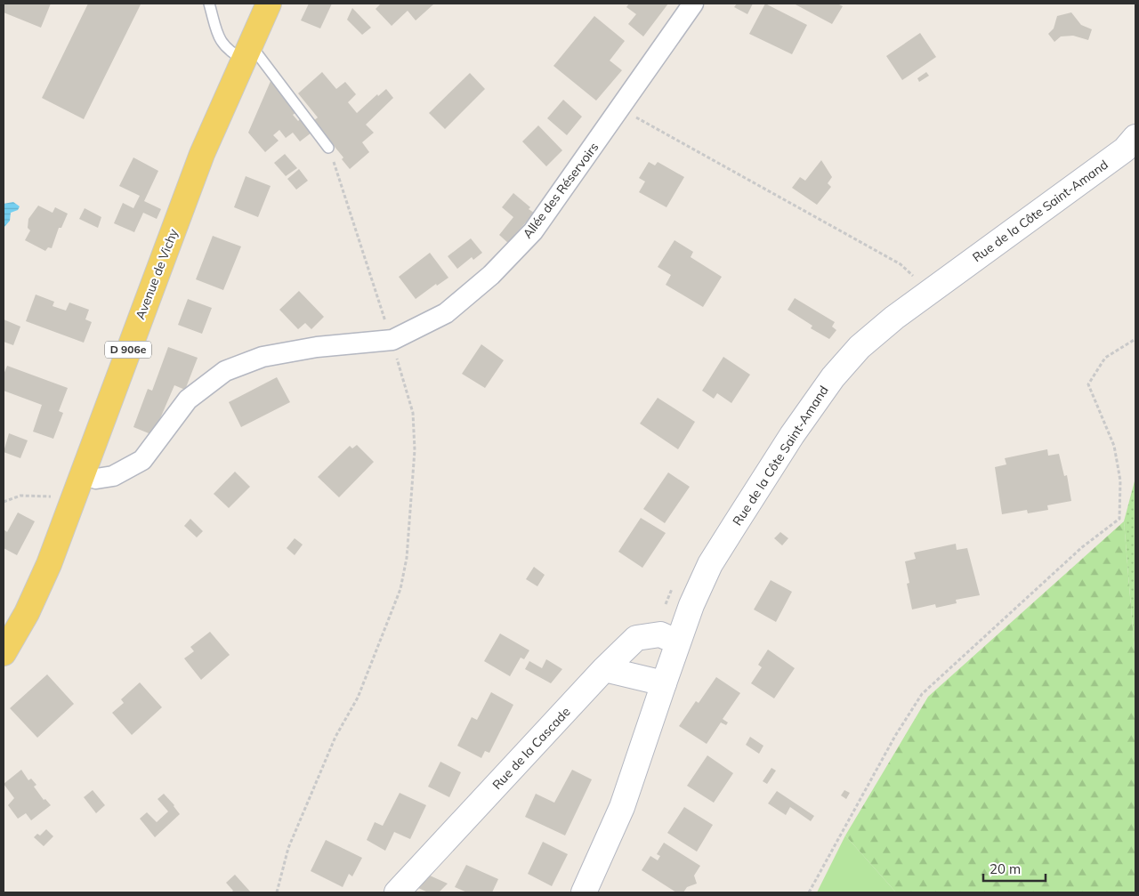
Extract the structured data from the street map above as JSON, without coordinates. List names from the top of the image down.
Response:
{
  "streets": {
    "main road": [
      "Rue de la Côte Saint-Amand",
      "Avenue de Vichy",
      "D 906e",
      "Rue de la Cascade"
    ],
    "street": ["Allée des Réservoirs"]
  },
  "crossings": [
    ["Rue de la Côte Saint-Amand", "Rue de la Cascade"],
    ["Avenue de Vichy", "D 906e"]
  ],
  "scale_bar": "20 m"
}
